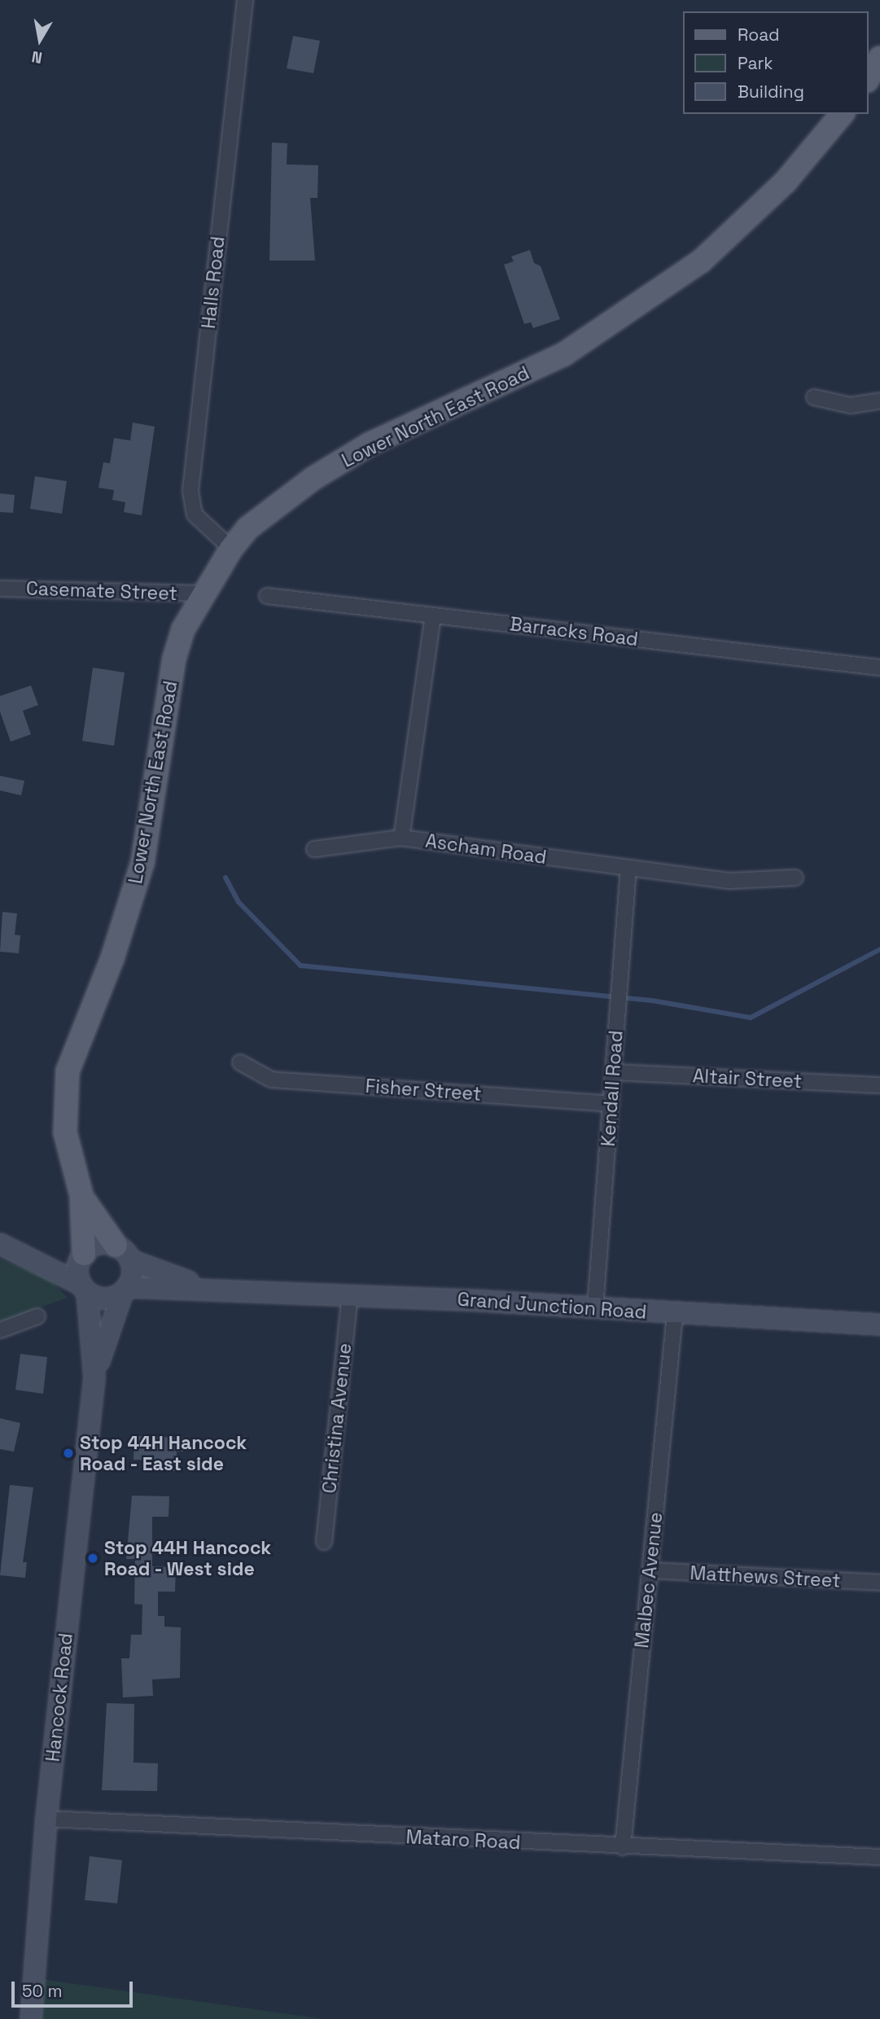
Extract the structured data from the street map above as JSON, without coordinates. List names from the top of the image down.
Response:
{
  "streets": {
    "main road": ["Lower North East Road", "Grand Junction Road", "Hancock Road"],
    "street": [
      "Halls Road",
      "Casemate Street",
      "Barracks Road",
      "Ascham Road",
      "Altair Street",
      "Kendall Road",
      "Fisher Street",
      "Christina Avenue",
      "Matthews Street",
      "Malbec Avenue",
      "Mataro Road"
    ]
  },
  "crossings": [
    ["Halls Road", "Lower North East Road"],
    ["Lower North East Road", "Casemate Street"],
    ["Lower North East Road", "Grand Junction Road"],
    ["Lower North East Road", "Hancock Road"],
    ["Barracks Road", "Ascham Road"],
    ["Ascham Road", "Kendall Road"],
    ["Altair Street", "Kendall Road"],
    ["Kendall Road", "Fisher Street"],
    ["Kendall Road", "Grand Junction Road"],
    ["Grand Junction Road", "Christina Avenue"],
    ["Grand Junction Road", "Malbec Avenue"],
    ["Grand Junction Road", "Hancock Road"],
    ["Matthews Street", "Malbec Avenue"],
    ["Malbec Avenue", "Mataro Road"],
    ["Hancock Road", "Mataro Road"]
  ],
  "places": ["Stop 44H Hancock Road - East side", "Stop 44H Hancock Road - West side"],
  "legend": ["Road", "Park", "Building"],
  "scale_bar": "50 m",
  "north": "bottom"
}
